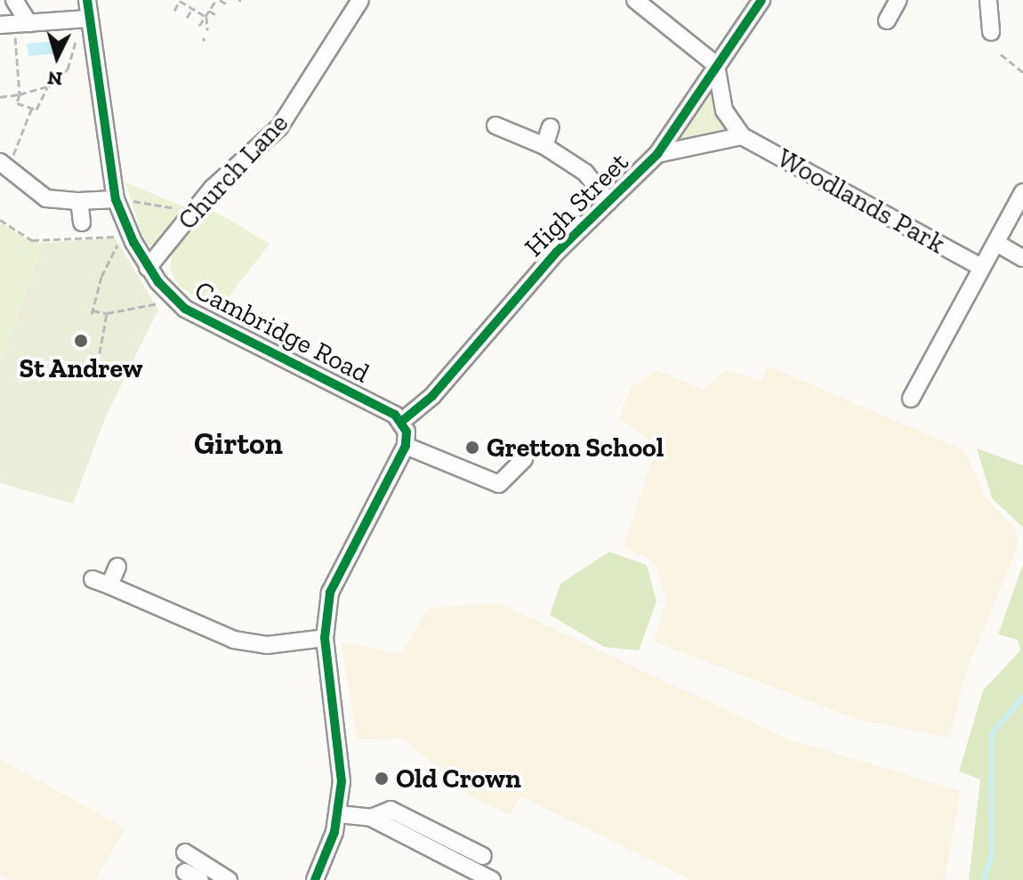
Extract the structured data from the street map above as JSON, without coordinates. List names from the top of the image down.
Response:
{
  "streets": {
    "street": [
      "Church Lane",
      "Woodlands Park",
      "High Street",
      "Cambridge Road"
    ]
  },
  "crossings": [
    ["Church Lane", "Cambridge Road"],
    ["Woodlands Park", "High Street"],
    ["High Street", "Cambridge Road"]
  ],
  "districts": ["Girton"],
  "places": ["St Andrew", "Gretton School", "Old Crown"],
  "north": "bottom"
}
